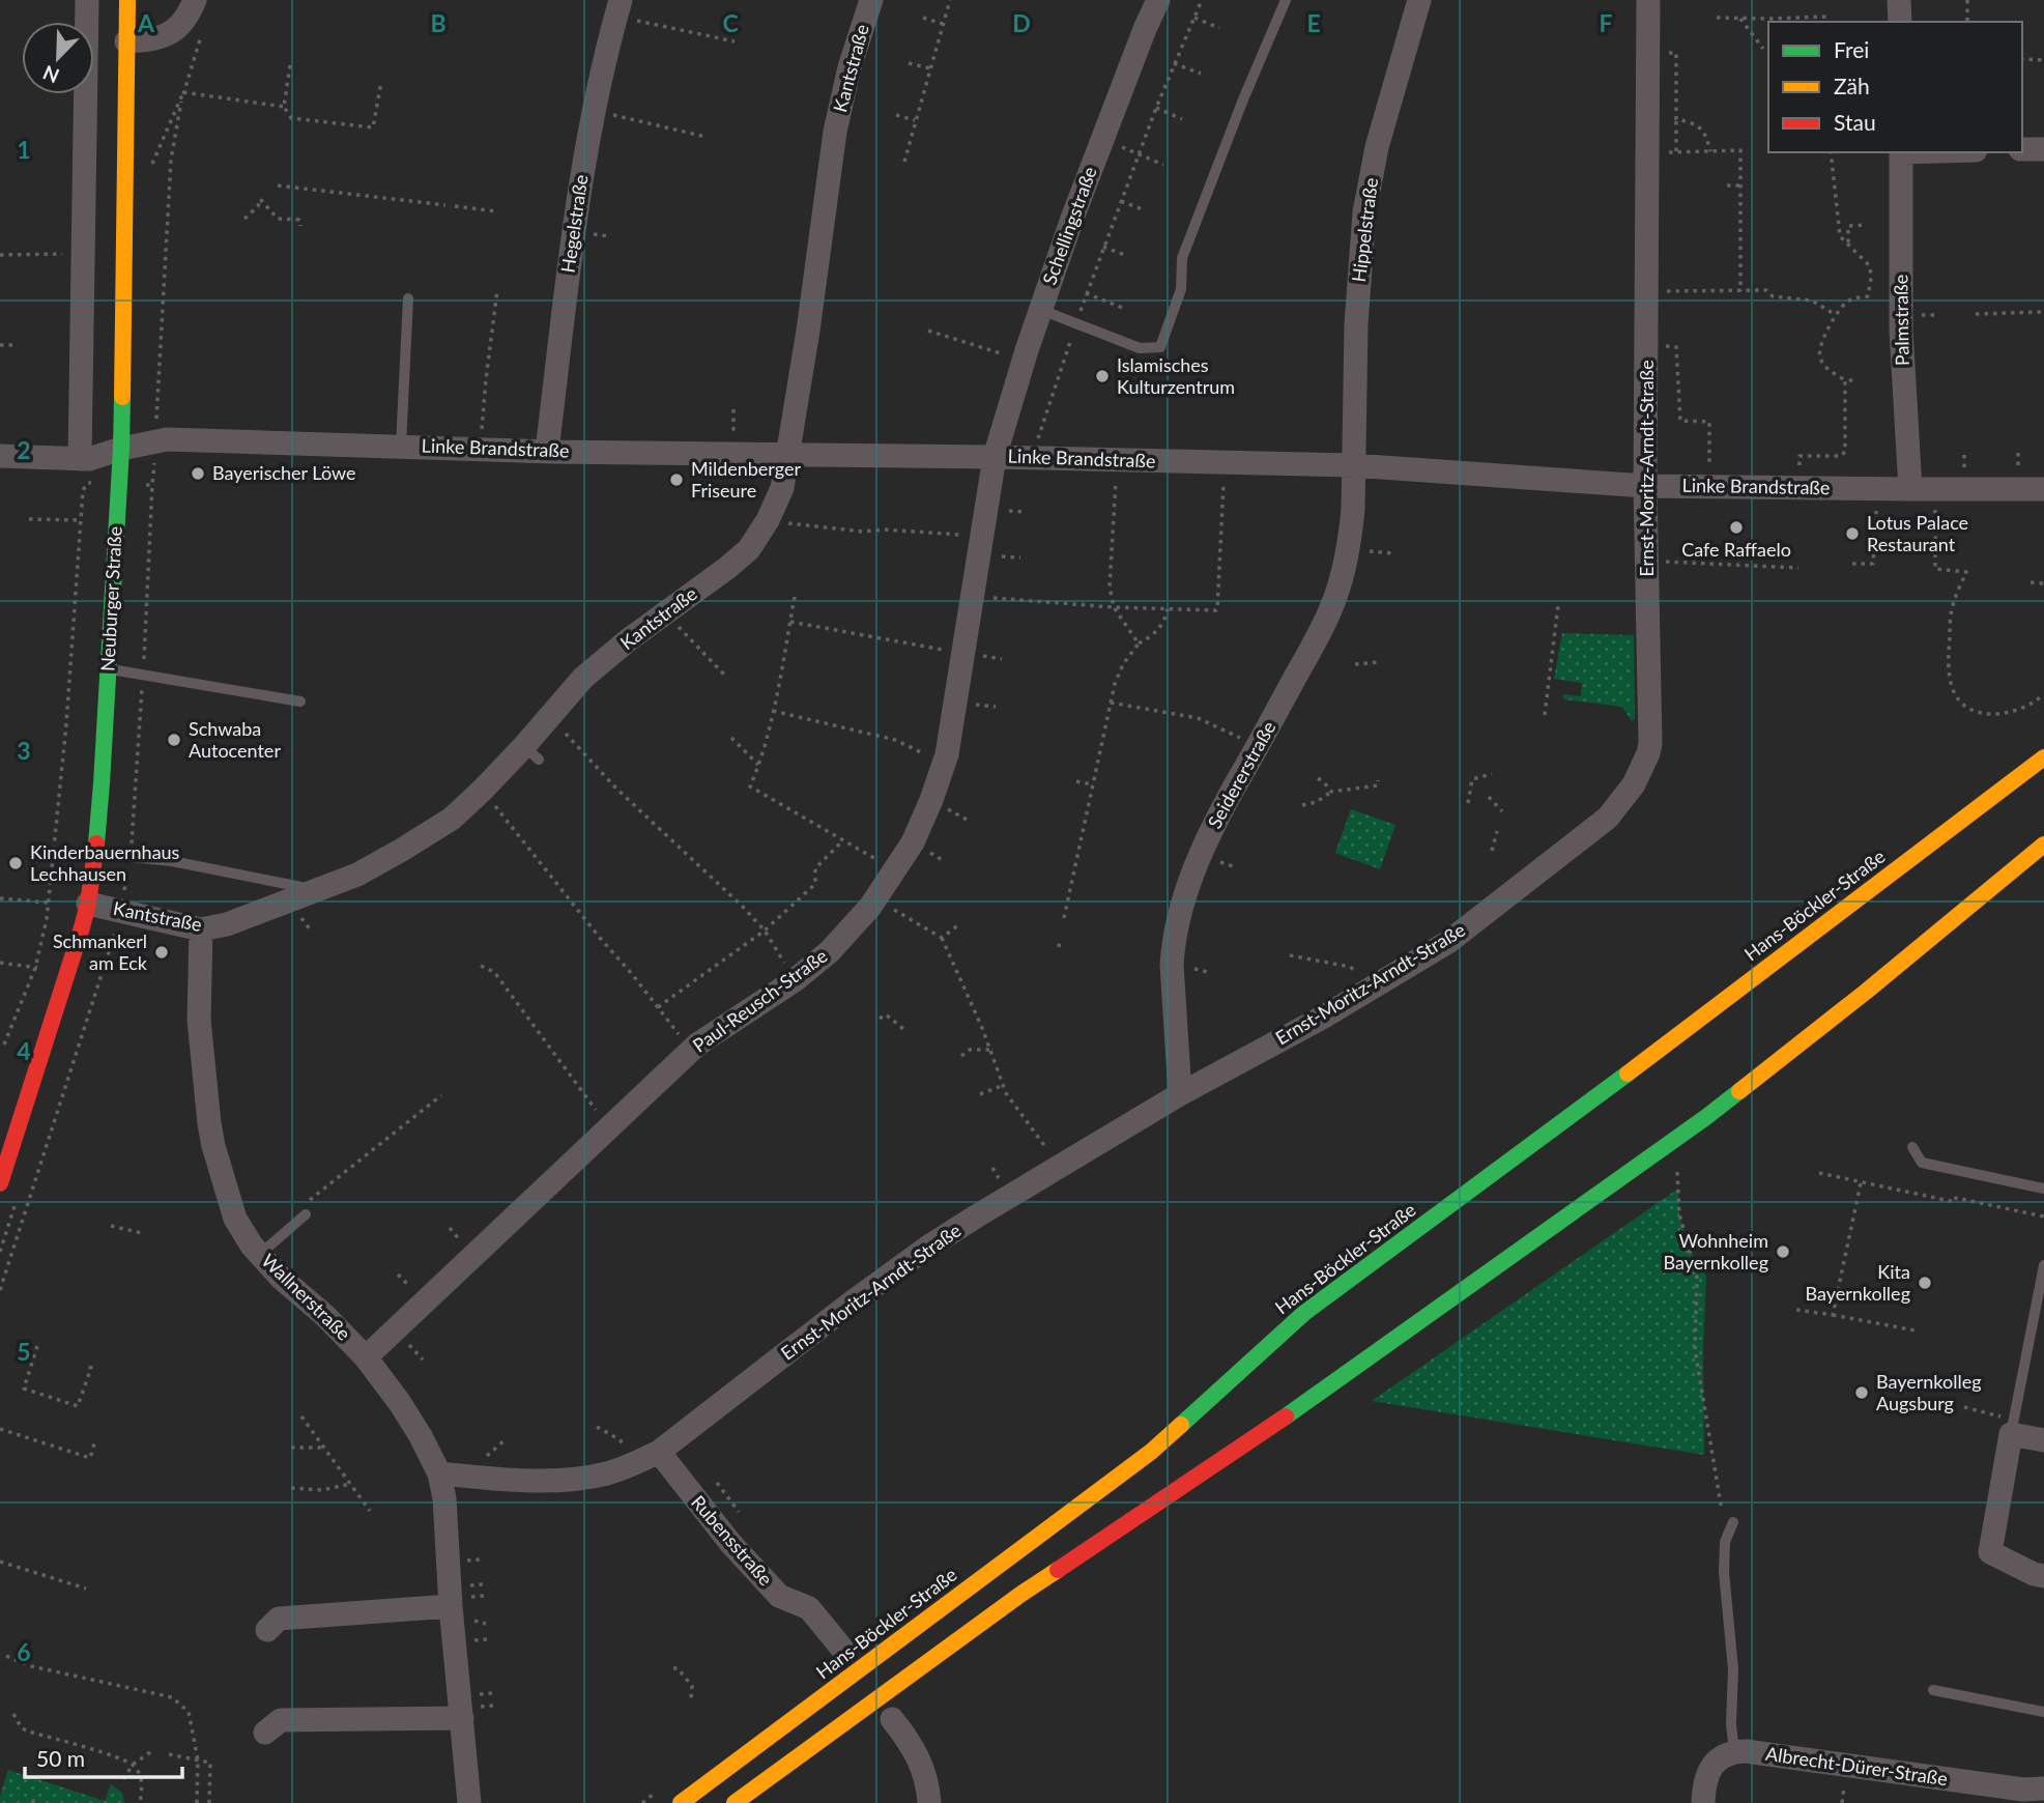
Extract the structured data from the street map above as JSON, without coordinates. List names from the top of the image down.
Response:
{
  "streets": {
    "main road": ["Neuburger Straße", "Hans-Böckler-Straße"],
    "street": [
      "Kantstraße",
      "Hegelstraße",
      "Schellingstraße",
      "Hippelstraße",
      "Palmstraße",
      "Linke Brandstraße",
      "Ernst-Moritz-Arndt-Straße",
      "Seidererstraße",
      "Paul-Reusch-Straße",
      "Wallnerstraße",
      "Rubensstraße",
      "Albrecht-Dürer-Straße"
    ]
  },
  "crossings": [
    ["Kantstraße", "Linke Brandstraße"],
    ["Kantstraße", "Neuburger Straße"],
    ["Kantstraße", "Wallnerstraße"],
    ["Hegelstraße", "Linke Brandstraße"],
    ["Schellingstraße", "Linke Brandstraße"],
    ["Schellingstraße", "Paul-Reusch-Straße"],
    ["Hippelstraße", "Linke Brandstraße"],
    ["Hippelstraße", "Seidererstraße"],
    ["Palmstraße", "Linke Brandstraße"],
    ["Linke Brandstraße", "Ernst-Moritz-Arndt-Straße"],
    ["Linke Brandstraße", "Neuburger Straße"],
    ["Linke Brandstraße", "Seidererstraße"],
    ["Linke Brandstraße", "Paul-Reusch-Straße"],
    ["Ernst-Moritz-Arndt-Straße", "Seidererstraße"],
    ["Ernst-Moritz-Arndt-Straße", "Wallnerstraße"],
    ["Ernst-Moritz-Arndt-Straße", "Rubensstraße"],
    ["Paul-Reusch-Straße", "Wallnerstraße"]
  ],
  "places": [
    "Islamisches Kulturzentrum",
    "Bayerischer Löwe",
    "Mildenberger Friseure",
    "Cafe Raffaelo",
    "Lotus Palace Restaurant",
    "Schwaba Autocenter",
    "Kinderbauernhaus Lechhausen",
    "Schmankerl am Eck",
    "Wohnheim Bayernkolleg",
    "Kita Bayernkolleg",
    "Bayernkolleg Augsburg"
  ],
  "legend": ["Frei", "Zäh", "Stau"],
  "scale_bar": "50 m",
  "north": "bottom left",
  "grid": {
    "columns": [
      "A",
      "B",
      "C",
      "D",
      "E",
      "F"
    ],
    "rows": [
      "1",
      "2",
      "3",
      "4",
      "5",
      "6"
    ]
  }
}
